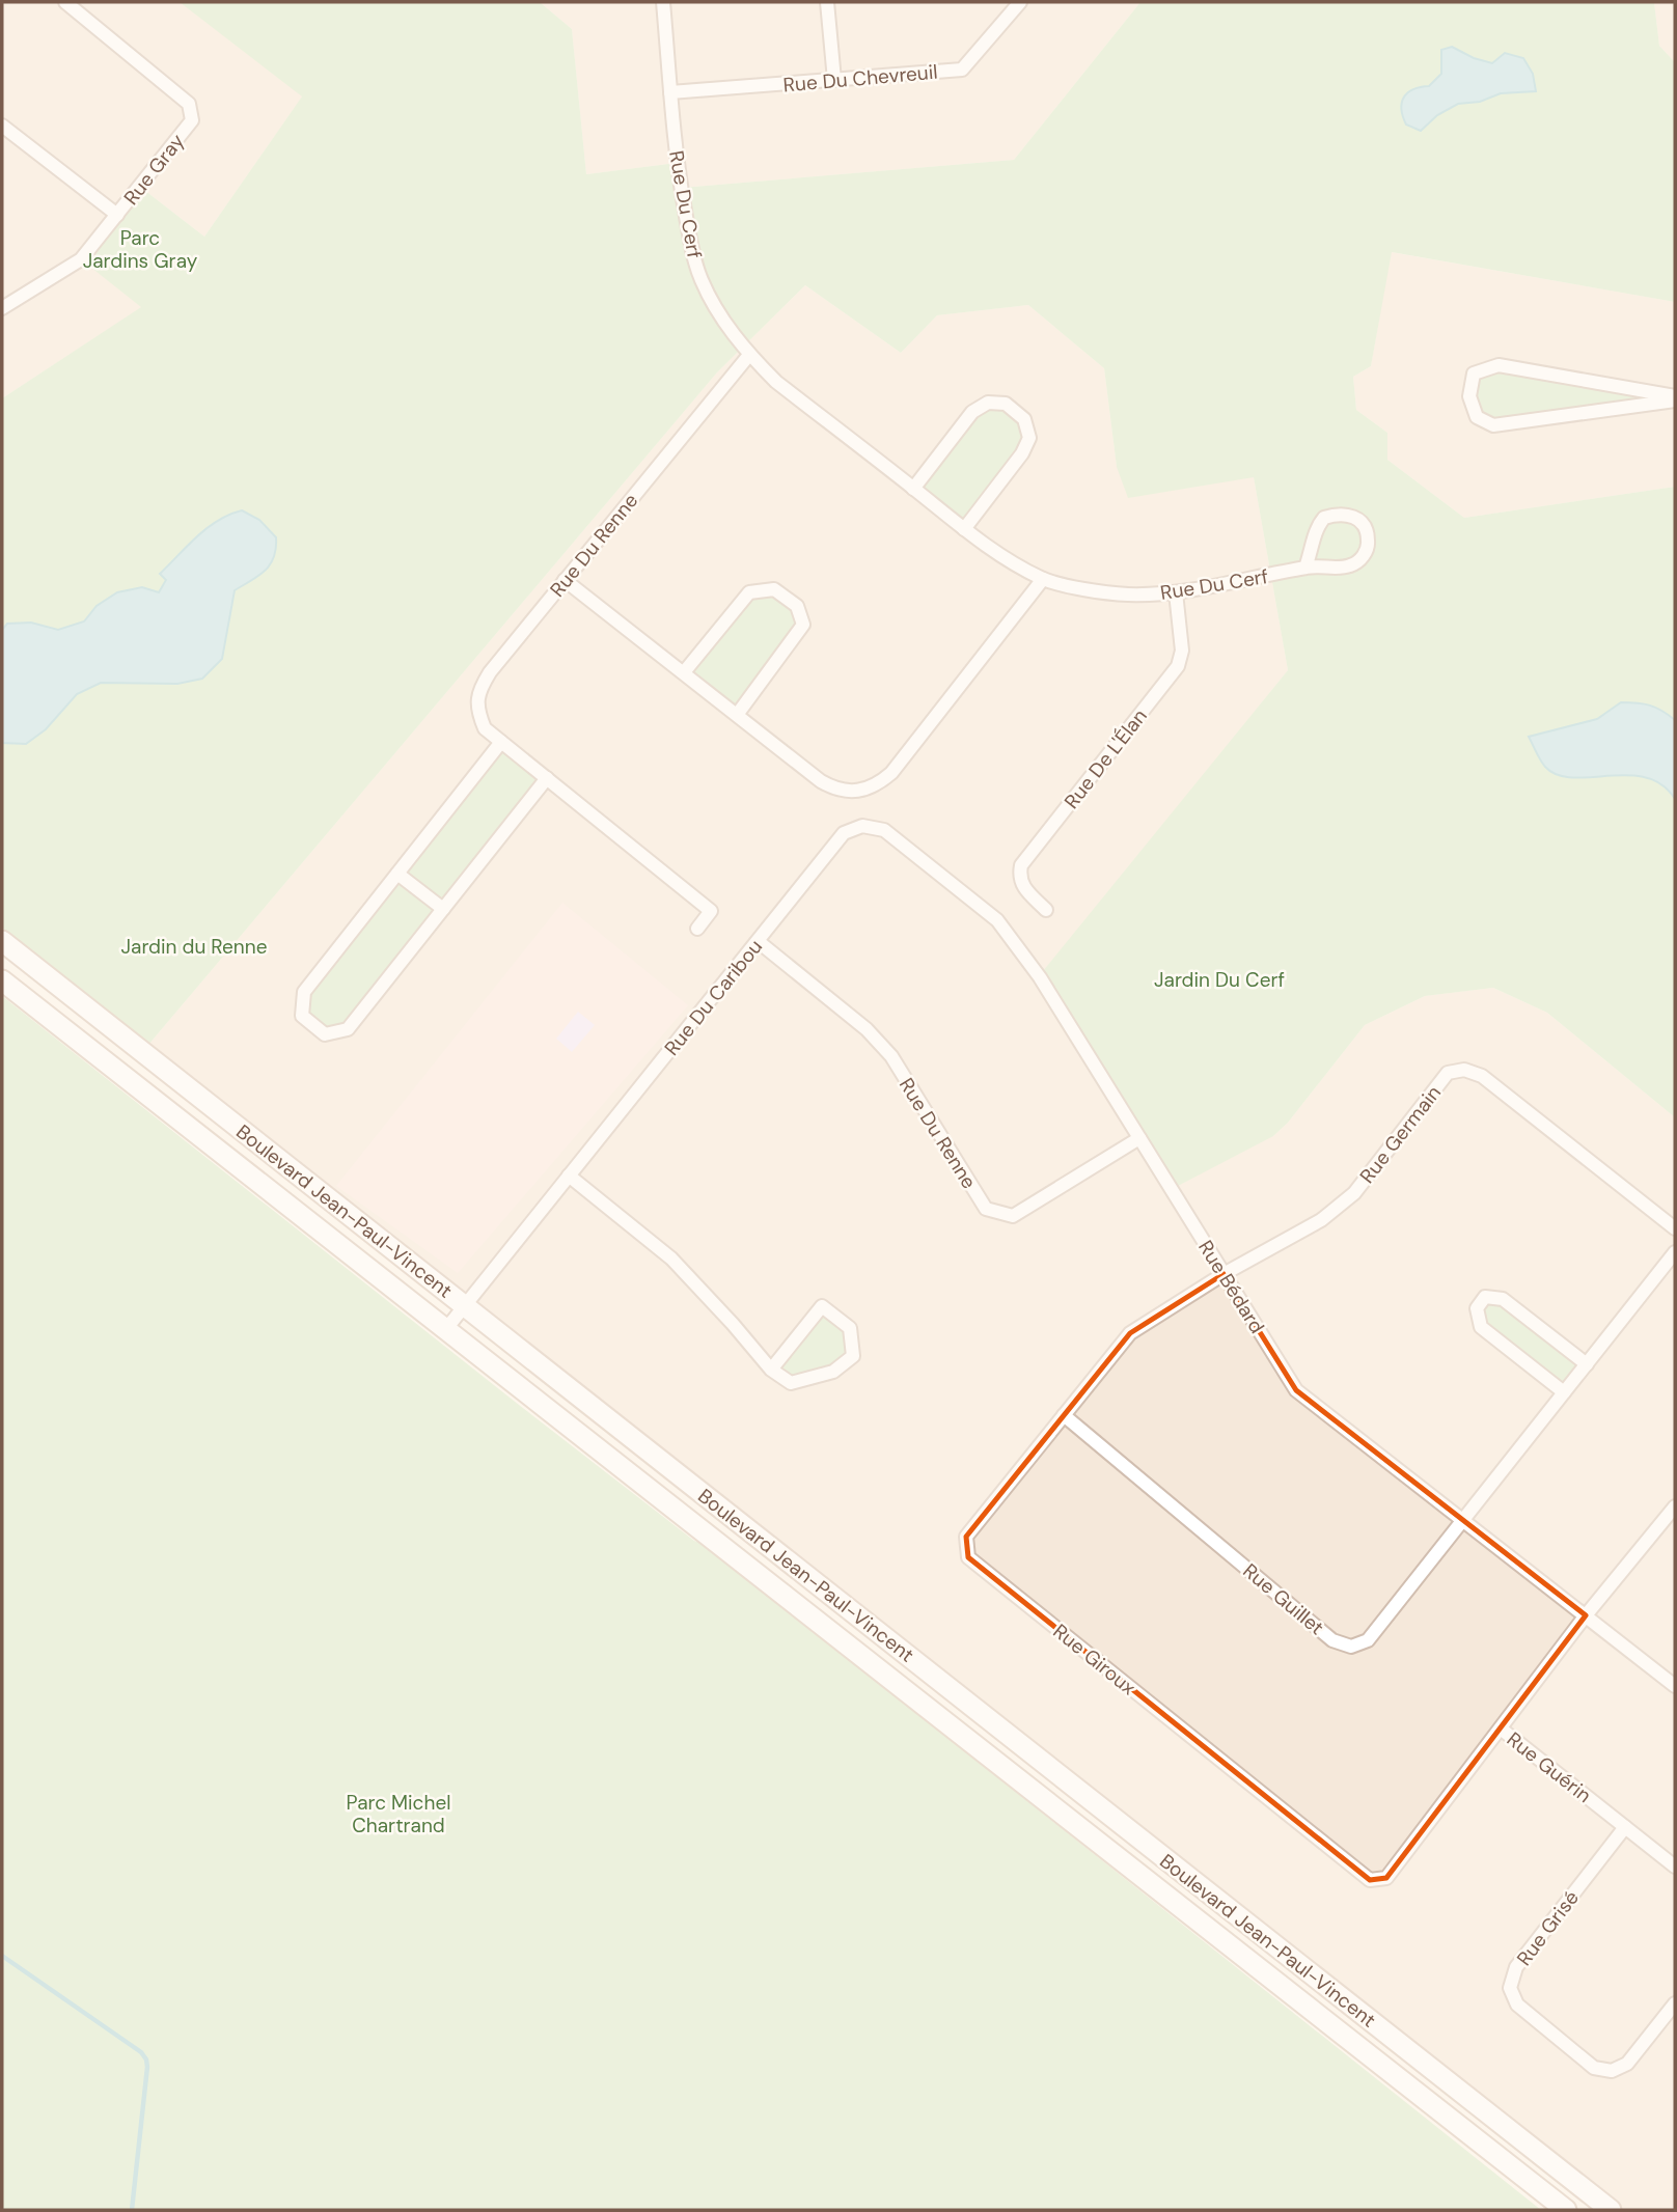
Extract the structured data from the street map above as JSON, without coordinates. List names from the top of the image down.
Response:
{
  "streets": {
    "street": [
      "Rue Du Chevreuil",
      "Rue Gray",
      "Rue Du Cerf",
      "Rue Du Renne",
      "Rue De L'Élan",
      "Rue Du Caribou",
      "Rue Germain",
      "Boulevard Jean-Paul-Vincent",
      "Rue Bédard",
      "Rue Guillet",
      "Rue Giroux",
      "Rue Guérin",
      "Rue Grisé"
    ]
  },
  "crossings": [
    ["Rue Du Chevreuil", "Rue Du Cerf"],
    ["Rue Du Cerf", "Rue Du Renne"],
    ["Rue Du Cerf", "Rue De L'Élan"],
    ["Rue Du Renne", "Rue Du Caribou"],
    ["Rue Du Renne", "Rue Bédard"],
    ["Rue Du Caribou", "Boulevard Jean-Paul-Vincent"],
    ["Rue Du Caribou", "Rue Bédard"],
    ["Rue Germain", "Rue Bédard"],
    ["Rue Germain", "Rue Giroux"],
    ["Rue Bédard", "Rue Guillet"],
    ["Rue Bédard", "Rue Giroux"],
    ["Rue Bédard", "Rue Guérin"],
    ["Rue Guillet", "Rue Giroux"],
    ["Rue Giroux", "Rue Guérin"],
    ["Rue Guérin", "Rue Grisé"]
  ],
  "parks": [
    "Parc Jardins Gray",
    "Jardin du Renne",
    "Jardin Du Cerf",
    "Parc Michel Chartrand"
  ]
}
